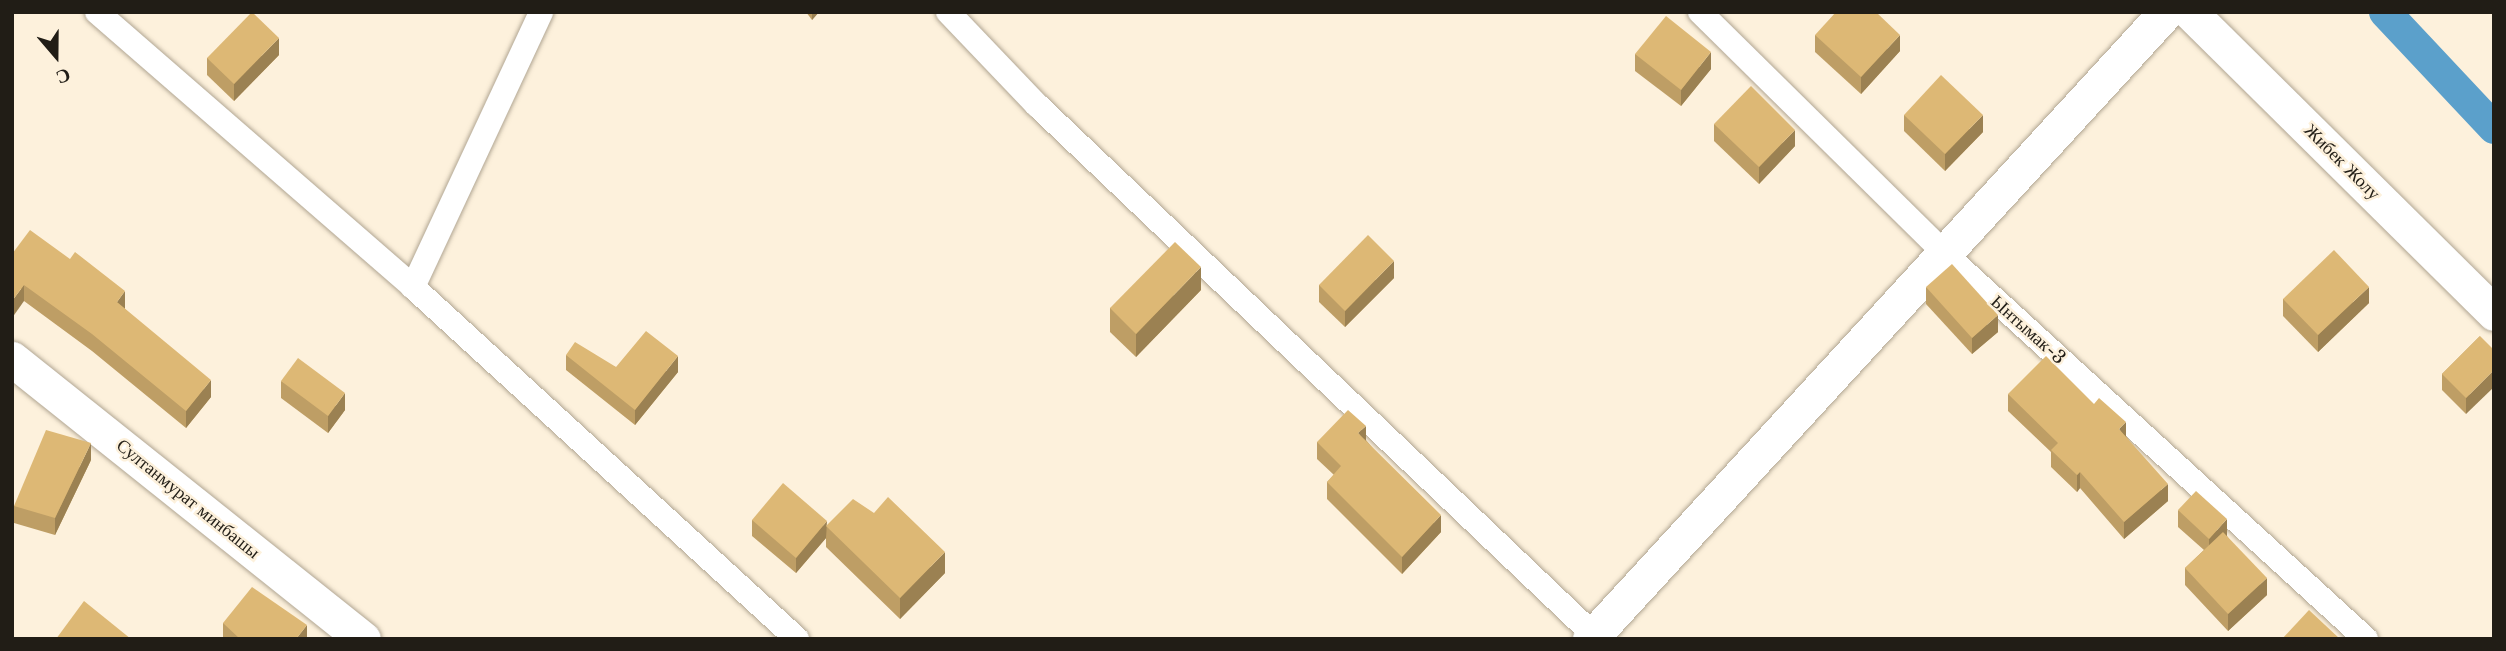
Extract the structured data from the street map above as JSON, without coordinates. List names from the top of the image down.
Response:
{
  "streets": {
    "street": ["Жибек Жолу", "Ынтымак-3", "Султанмурат минбашы"]
  },
  "north": "bottom"
}
